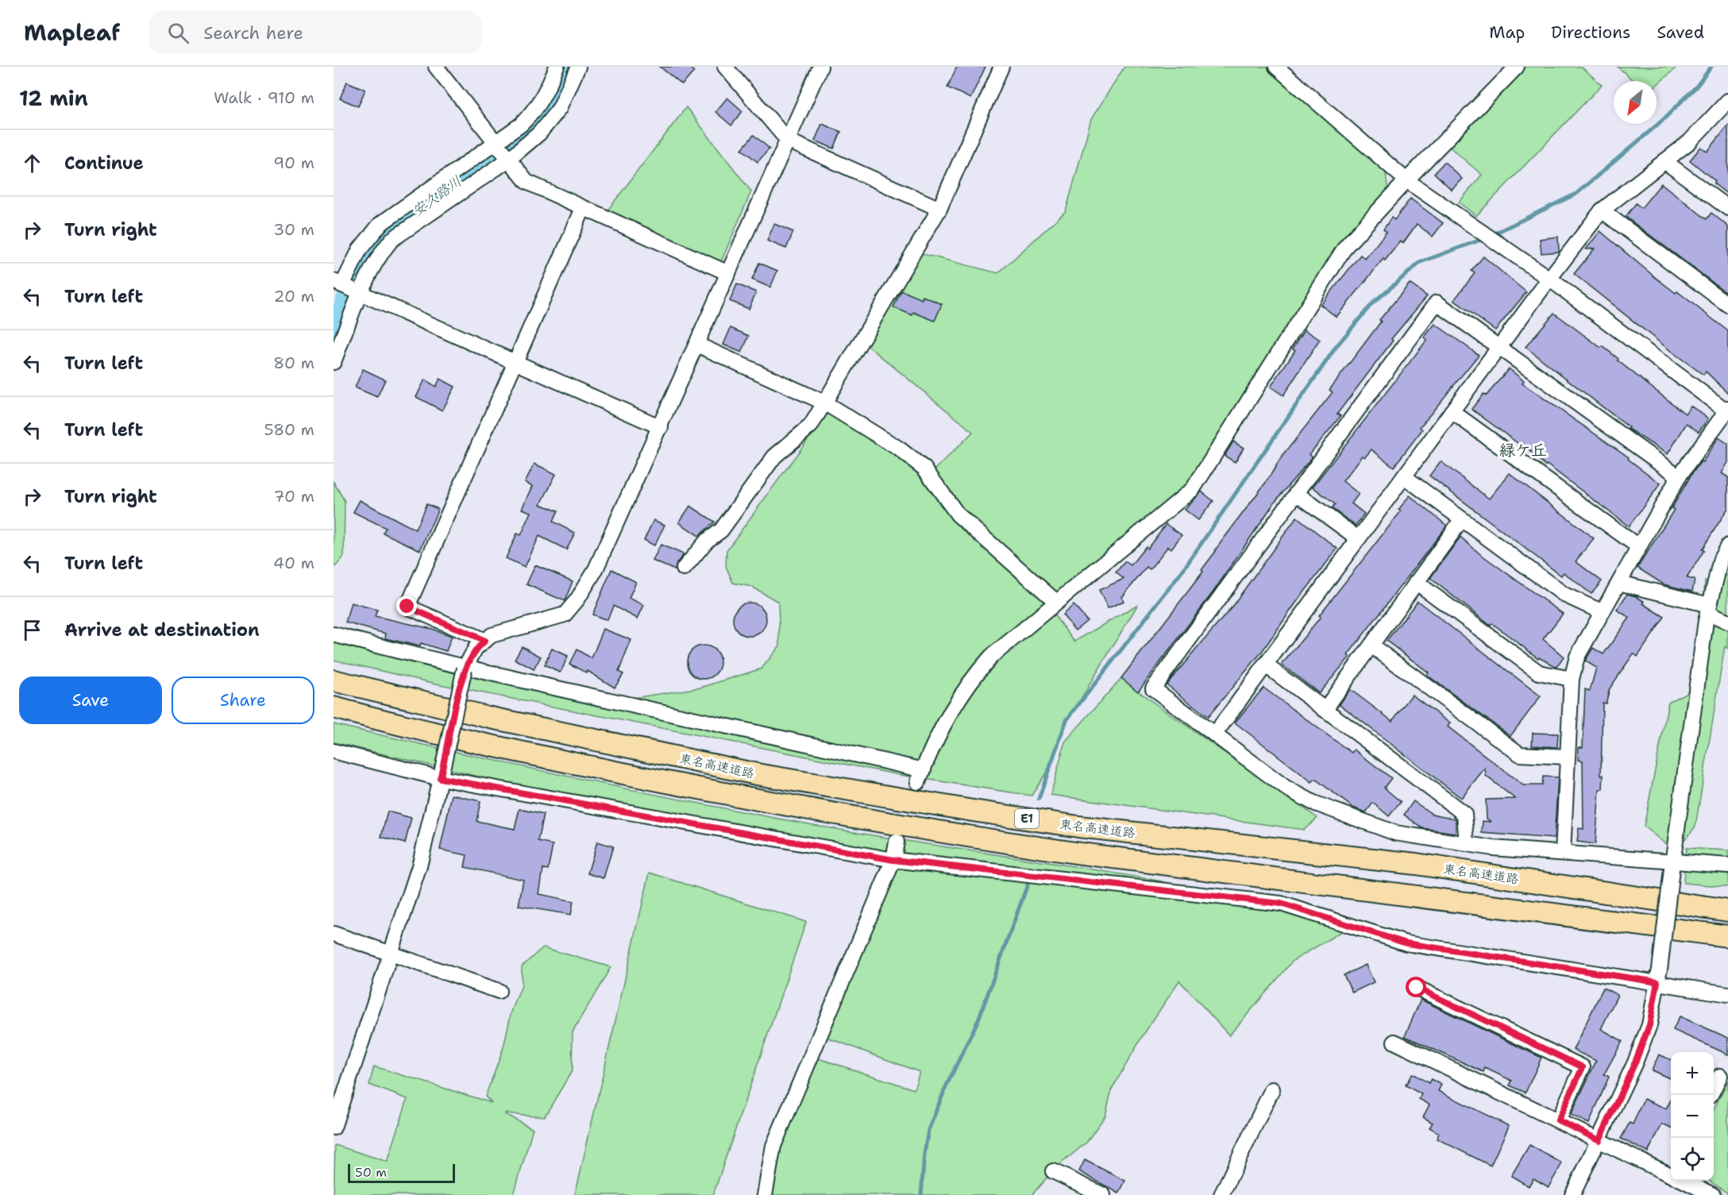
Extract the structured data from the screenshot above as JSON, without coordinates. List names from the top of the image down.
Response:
{
  "streets": {
    "highway": ["東名高速道路", "E1"]
  },
  "districts": ["緑ケ丘"],
  "water": ["安久路川"],
  "scale_bar": "50 m",
  "north": "bottom left",
  "page": {
    "header": "Mapleaf",
    "search": "Search here",
    "nav": ["Map", "Directions", "Saved"],
    "heading": ["12 min", "Walk · 910 m"],
    "list": [
      ["Continue", "90 m"],
      ["Turn right", "30 m"],
      ["Turn left", "20 m"],
      ["Turn left", "80 m"],
      ["Turn left", "580 m"],
      ["Turn right", "70 m"],
      ["Turn left", "40 m"],
      "Arrive at destination"
    ],
    "buttons": ["Save", "Share"],
    "map_buttons": ["+", "−"],
    "scale": "50 m"
  }
}
